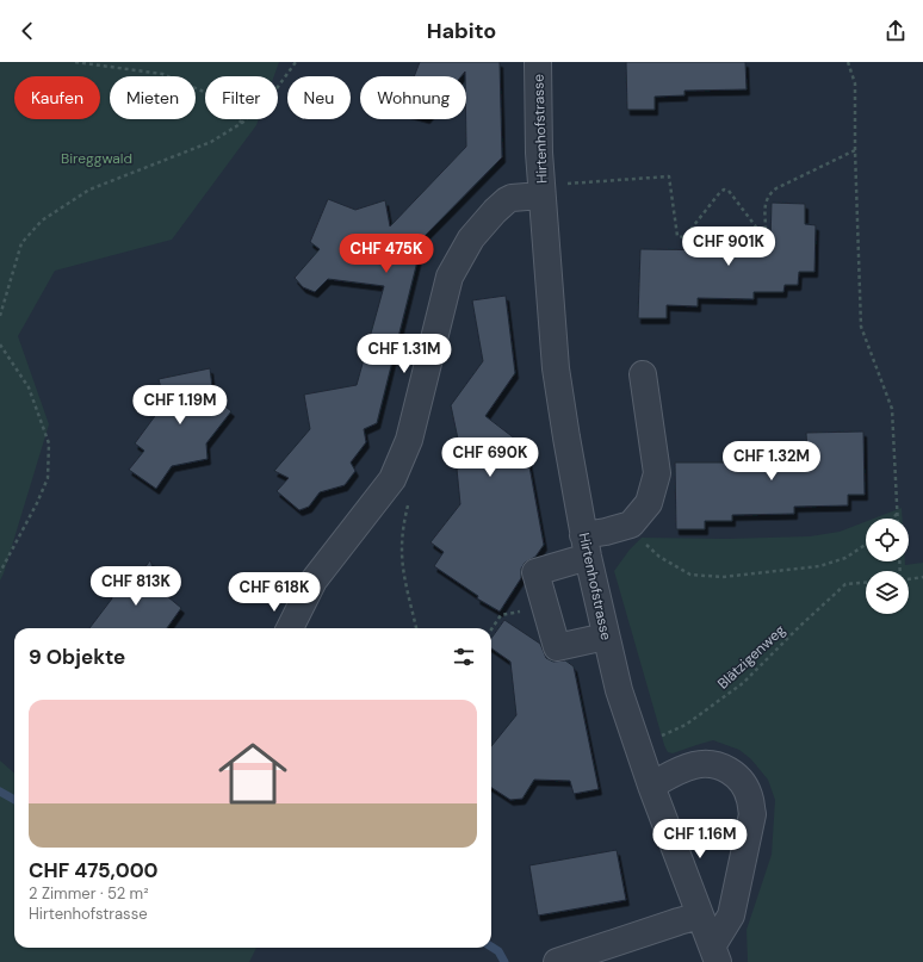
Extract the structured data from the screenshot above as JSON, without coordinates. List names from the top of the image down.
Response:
{
  "streets": {
    "street": ["Hirtenhofstrasse"],
    "path": ["Blätzigenweg"]
  },
  "crossings": [
    ["Hirtenhofstrasse", "Blätzigenweg"]
  ],
  "parks": ["Bireggwald"],
  "page": {
    "header": "Habito",
    "chip": [
      "Kaufen",
      "Mieten",
      "Filter",
      "Neu",
      "Wohnung"
    ],
    "price": [
      "CHF 901K",
      "CHF 475K",
      "CHF 1.31M",
      "CHF 1.19M",
      "CHF 690K",
      "CHF 1.32M",
      "CHF 813K",
      "CHF 618K",
      "CHF 1.16M"
    ],
    "heading": "9 Objekte",
    "list": [
      {
        "name": "CHF 475,000",
        "note": "2 Zimmer · 52 m² · Hirtenhofstrasse"
      }
    ]
  }
}
